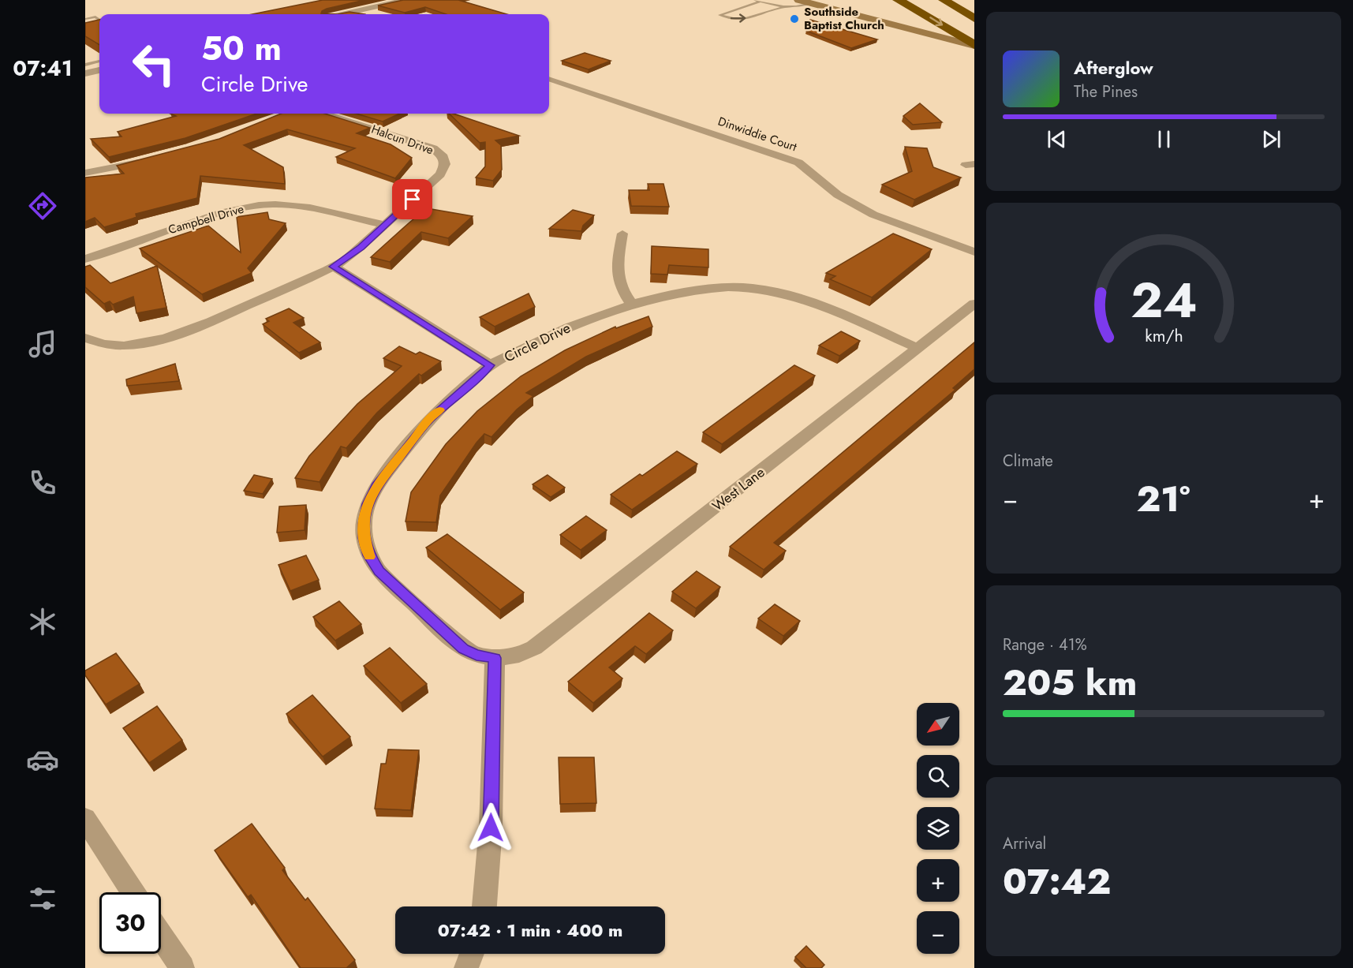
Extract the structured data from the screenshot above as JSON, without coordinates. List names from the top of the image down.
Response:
{
  "streets": {
    "street": [
      "Dinwiddie Court",
      "Halcun Drive",
      "Campbell Drive",
      "Circle Drive",
      "West Lane"
    ]
  },
  "crossings": [
    ["Halcun Drive", "Campbell Drive"],
    ["Circle Drive", "West Lane"]
  ],
  "places": ["Southside Baptist Church"],
  "north": "bottom left",
  "page": {
    "tabs": "07:41",
    "turn": ["50 m", "Circle Drive"],
    "song": ["Afterglow", "The Pines"],
    "tile": [
      "Climate",
      ["Range · 41%", "205 km"],
      ["Arrival", "07:42"]
    ],
    "heat": ["−", "21°", "+"],
    "map_buttons": ["+", "−"],
    "limit": "30",
    "trip": "07:42 · 1 min · 400 m",
    "gauge": ["24", "km/h"]
  }
}
